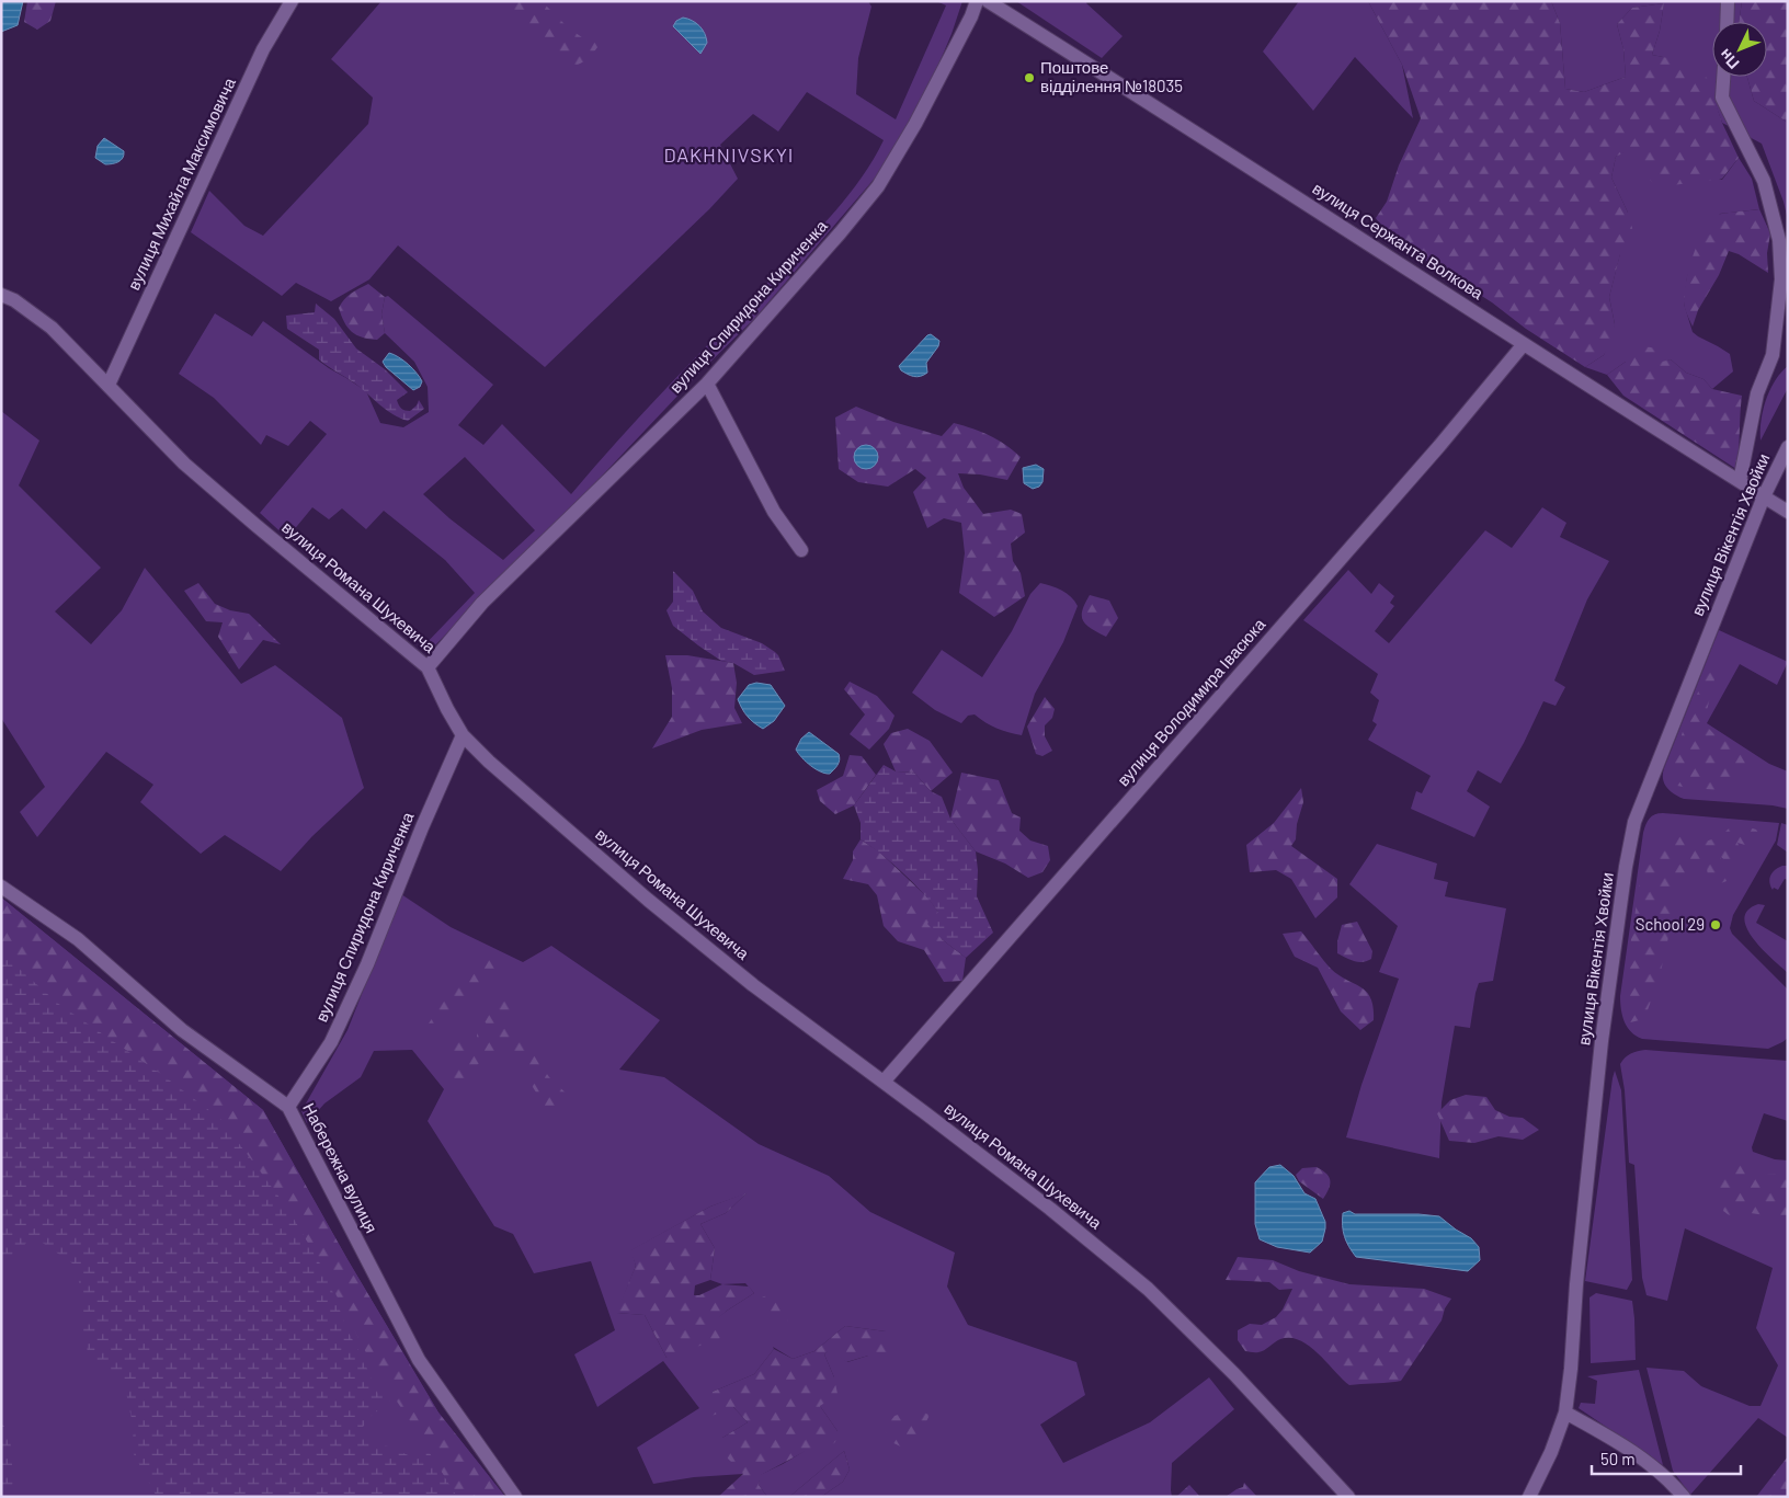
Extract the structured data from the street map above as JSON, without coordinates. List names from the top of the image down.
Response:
{
  "streets": {
    "street": [
      "вулиця Михайла Максимовича",
      "вулиця Сержанта Волкова",
      "вулиця Спиридона Кириченка",
      "вулиця Вікентія Хвойки",
      "вулиця Романа Шухевича",
      "вулиця Володимира Івасюка",
      "Набережна вулиця"
    ]
  },
  "crossings": [
    ["вулиця Михайла Максимовича", "вулиця Романа Шухевича"],
    ["вулиця Сержанта Волкова", "вулиця Вікентія Хвойки"],
    ["вулиця Сержанта Волкова", "вулиця Володимира Івасюка"],
    ["вулиця Спиридона Кириченка", "вулиця Романа Шухевича"],
    ["вулиця Спиридона Кириченка", "Набережна вулиця"],
    ["вулиця Романа Шухевича", "вулиця Володимира Івасюка"]
  ],
  "districts": ["DAKHNIVSKYI"],
  "places": ["Поштове відділення №18035", "School 29"],
  "scale_bar": "50 m",
  "north": "bottom left"
}
